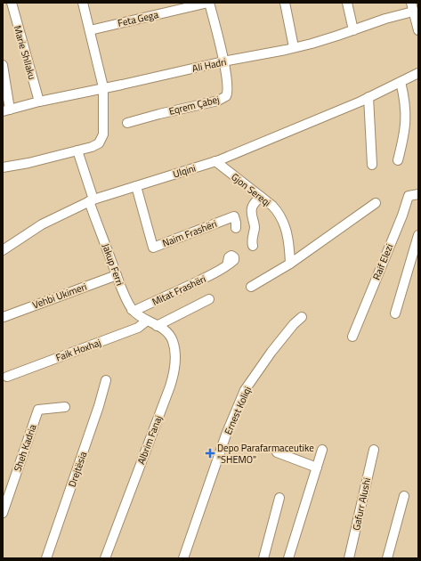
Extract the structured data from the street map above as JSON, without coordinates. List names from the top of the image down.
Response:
{
  "streets": {
    "street": [
      "Feta Gega",
      "Marie Shllaku",
      "Ali Hadri",
      "Eqrem Çabej",
      "Ulqini",
      "Gjon Sereqi",
      "Naim Frashëri",
      "Raif Elezi",
      "Jakup Ferri",
      "Mitat Frashëri",
      "Vehbi Ukimeri",
      "Faik Hoxhaj",
      "Ernest Koliqi",
      "Albrim Fanaj",
      "Sheh Kadria",
      "Drejtësia",
      "Gafurr Alushi"
    ]
  },
  "crossings": [
    ["Marie Shllaku", "Ali Hadri"],
    ["Ali Hadri", "Eqrem Çabej"],
    ["Ulqini", "Gjon Sereqi"],
    ["Ulqini", "Naim Frashëri"],
    ["Ulqini", "Jakup Ferri"],
    ["Jakup Ferri", "Mitat Frashëri"],
    ["Jakup Ferri", "Vehbi Ukimeri"],
    ["Jakup Ferri", "Faik Hoxhaj"],
    ["Jakup Ferri", "Albrim Fanaj"],
    ["Faik Hoxhaj", "Albrim Fanaj"]
  ],
  "places": {
    "health": ["Depo Parafarmaceutike \"SHEMO\""]
  }
}
